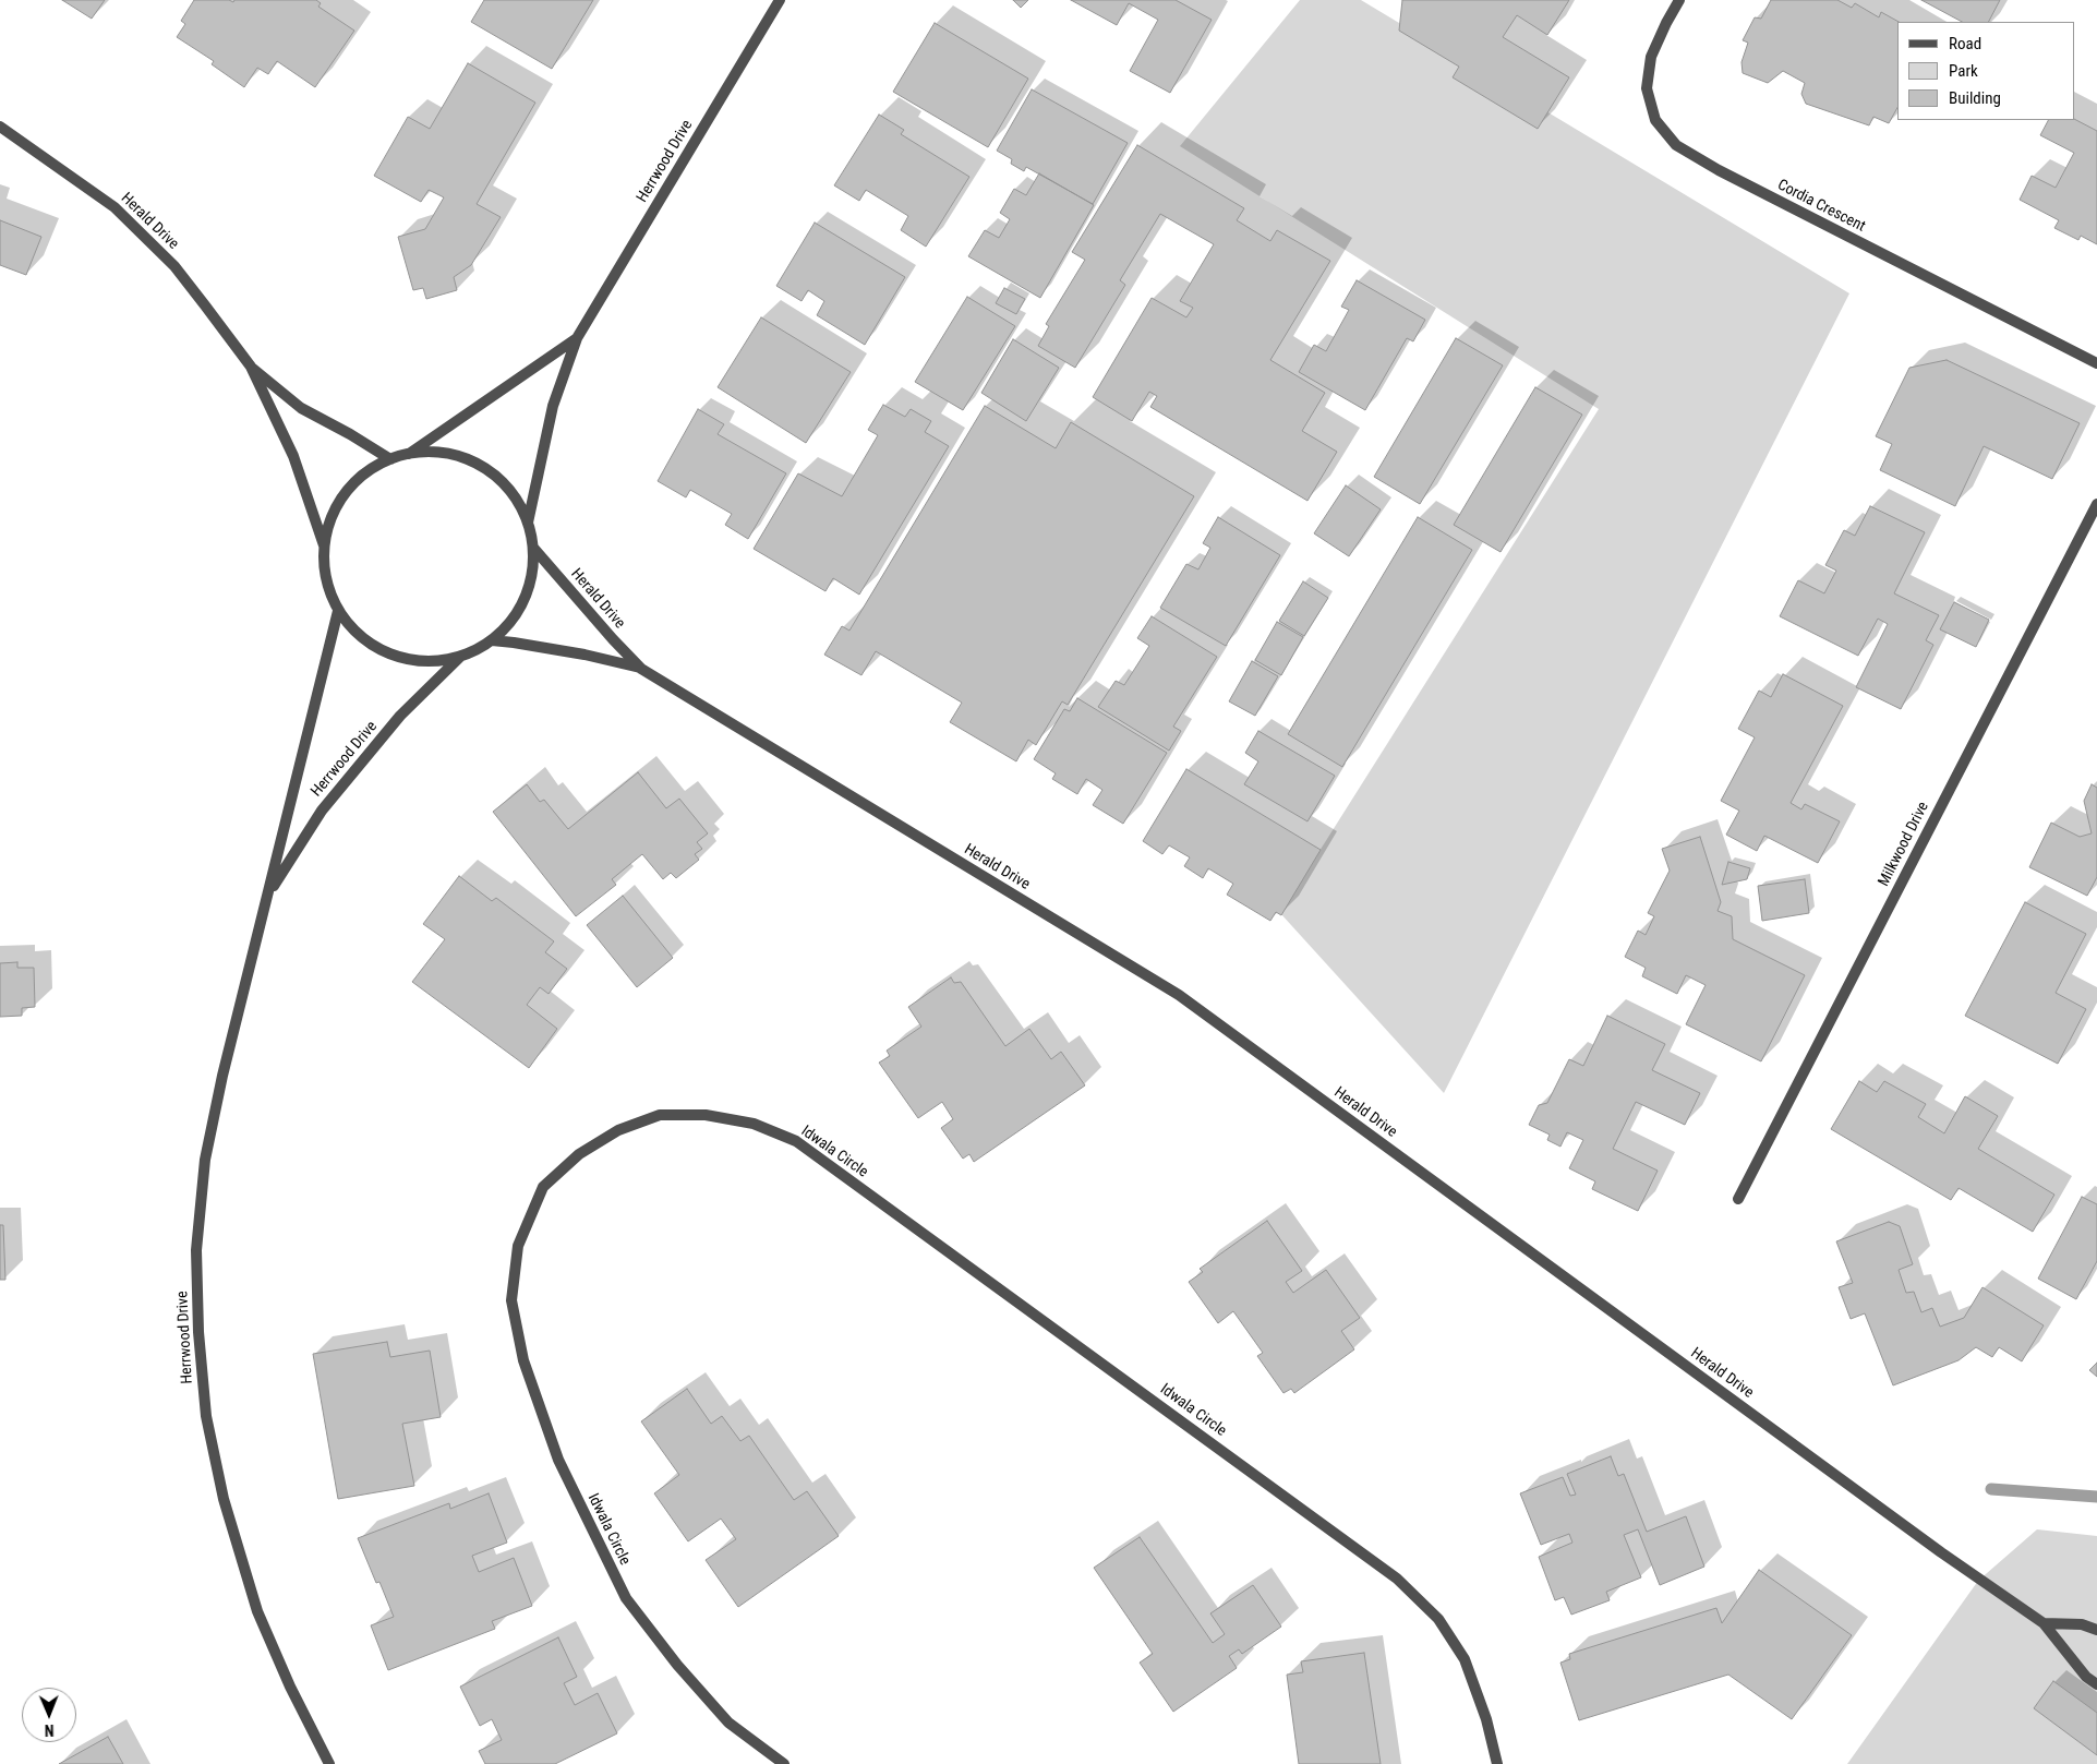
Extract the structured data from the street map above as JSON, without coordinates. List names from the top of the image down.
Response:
{
  "streets": {
    "street": [
      "Herrwood Drive",
      "Cordia Crescent",
      "Herald Drive",
      "Milkwood Drive",
      "Idwala Circle"
    ]
  },
  "legend": ["Road", "Park", "Building"],
  "north": "bottom"
}
